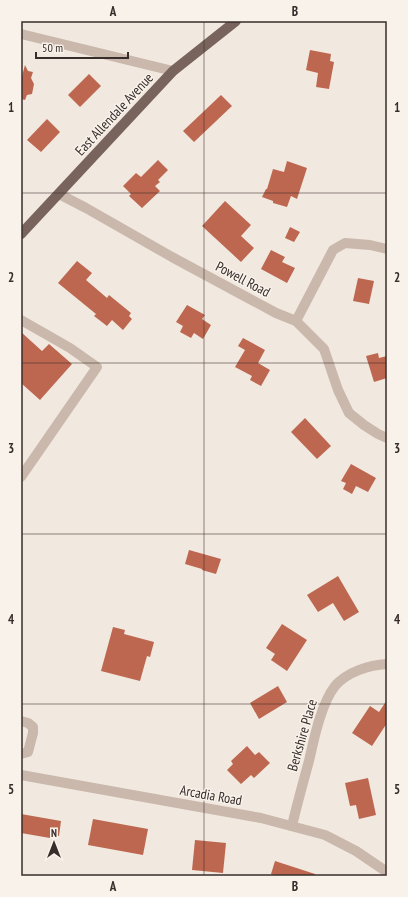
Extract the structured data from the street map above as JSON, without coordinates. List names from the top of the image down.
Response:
{
  "streets": {
    "main road": ["East Allendale Avenue"],
    "street": ["Powell Road", "Berkshire Place", "Arcadia Road"]
  },
  "crossings": [
    ["East Allendale Avenue", "Powell Road"],
    ["Berkshire Place", "Arcadia Road"]
  ],
  "scale_bar": "50 m",
  "north": "top",
  "grid": {
    "columns": ["A", "B"],
    "rows": [
      "1",
      "2",
      "3",
      "4",
      "5"
    ]
  }
}
